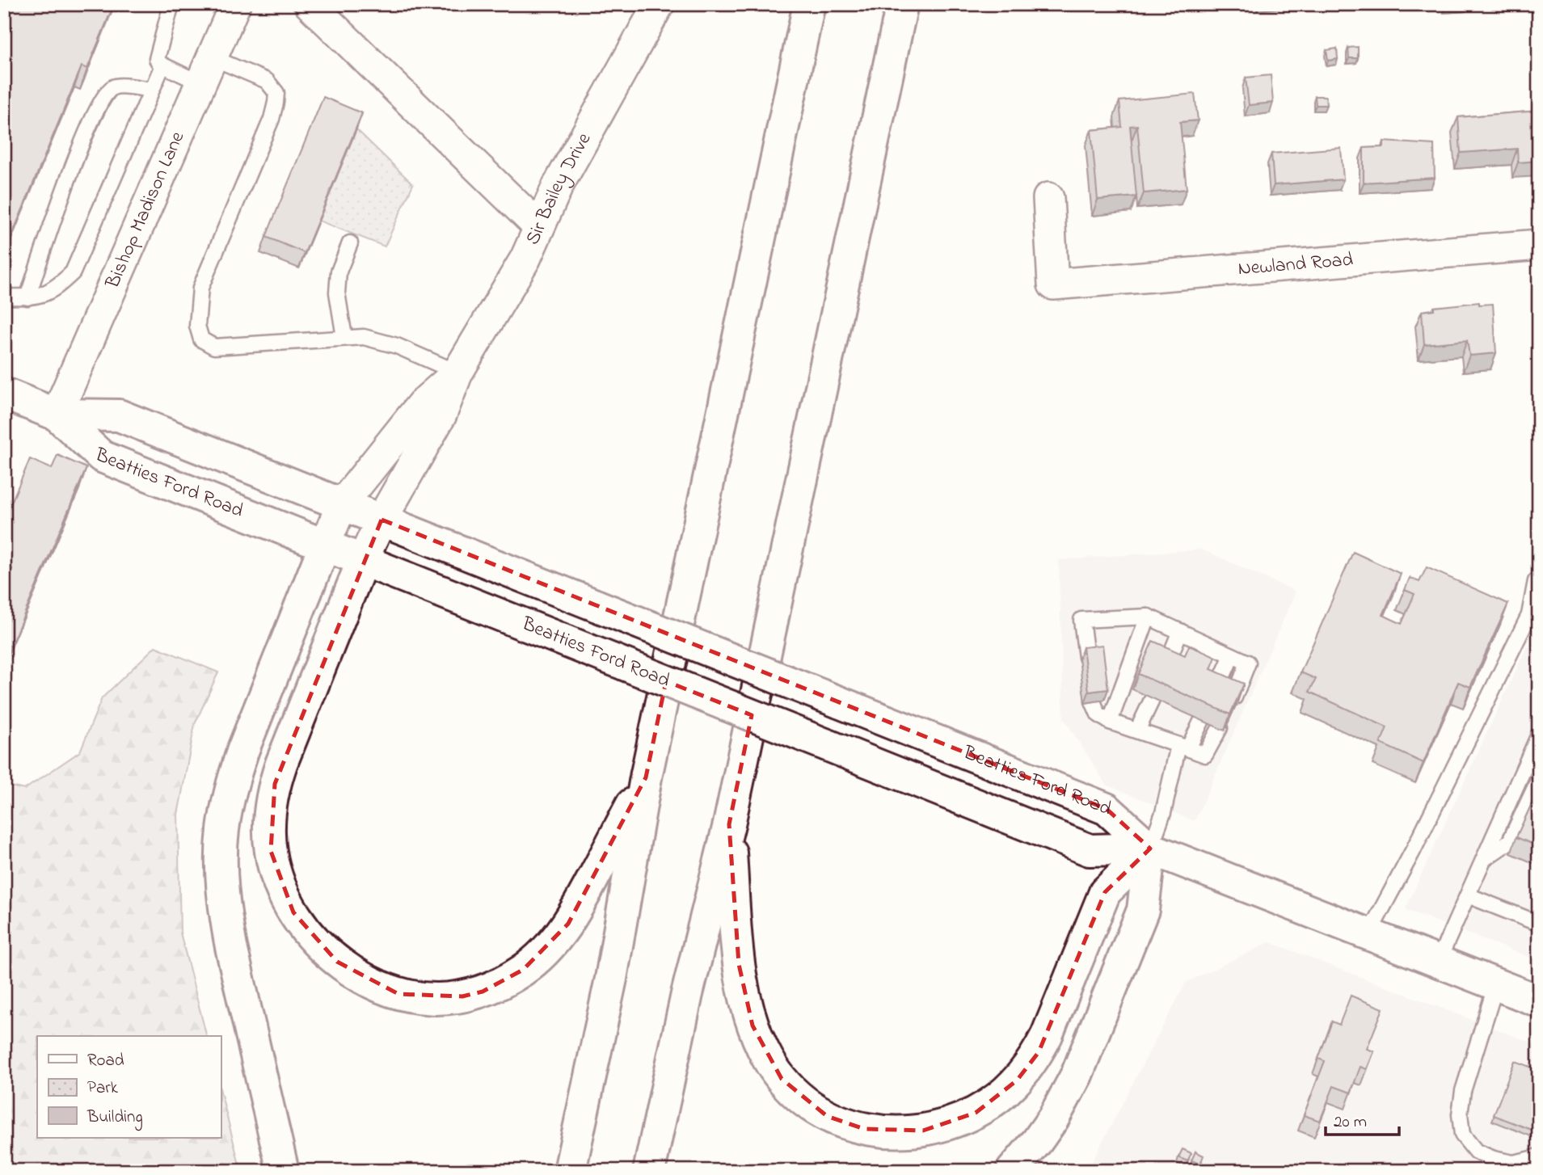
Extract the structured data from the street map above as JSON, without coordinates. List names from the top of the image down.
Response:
{
  "streets": {
    "main road": ["Beatties Ford Road"],
    "street": ["Sir Bailey Drive", "Bishop Madison Lane", "Newland Road"]
  },
  "crossings": [
    ["Sir Bailey Drive", "Beatties Ford Road"],
    ["Bishop Madison Lane", "Beatties Ford Road"]
  ],
  "legend": ["Road", "Park", "Building"],
  "scale_bar": "20 m"
}
